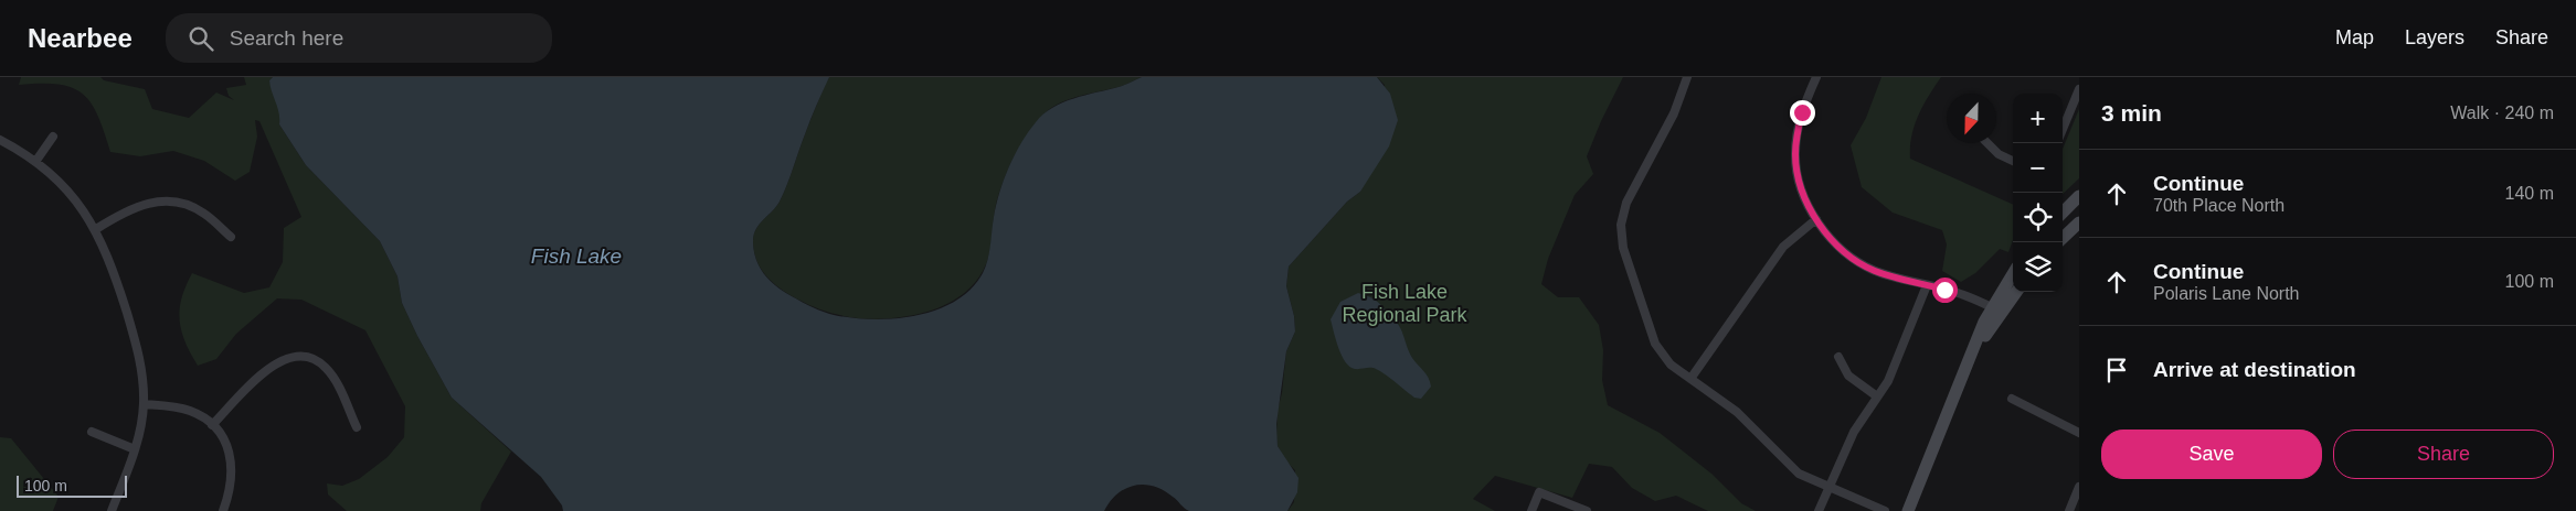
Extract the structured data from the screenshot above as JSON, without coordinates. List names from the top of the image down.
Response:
{
  "water": ["Fish Lake"],
  "parks": ["Fish Lake Regional Park"],
  "scale_bar": "100 m",
  "north": "bottom",
  "page": {
    "header": "Nearbee",
    "search": "Search here",
    "nav": ["Map", "Layers", "Share"],
    "heading": ["3 min", "Walk · 240 m"],
    "map_buttons": ["+", "−"],
    "list": [
      ["Continue", "70th Place North", "140 m"],
      ["Continue", "Polaris Lane North", "100 m"],
      "Arrive at destination"
    ],
    "buttons": ["Save", "Share"],
    "scale": "100 m"
  }
}
